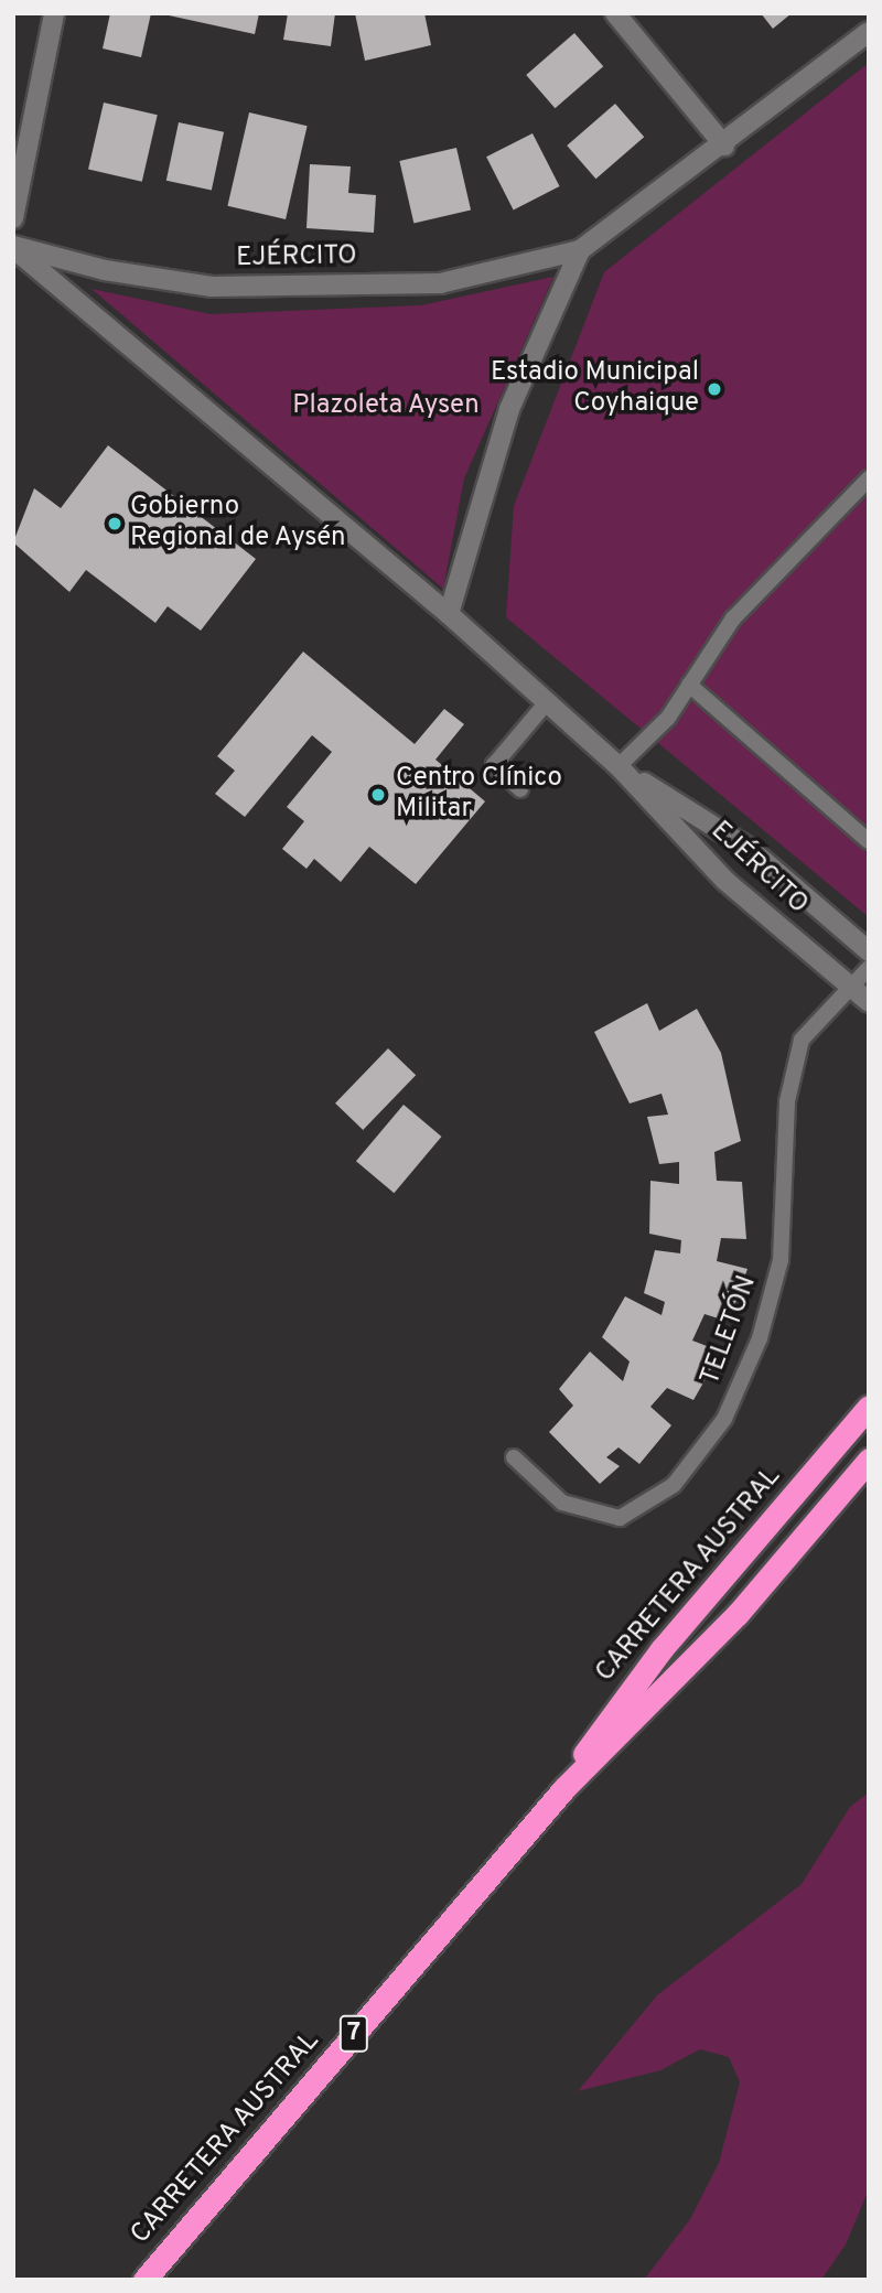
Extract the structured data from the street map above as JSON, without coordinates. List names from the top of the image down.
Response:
{
  "streets": {
    "highway": ["CARRETERA AUSTRAL", "7"],
    "street": ["EJÉRCITO"],
    "lane": ["TELETÓN"]
  },
  "crossings": [
    ["EJÉRCITO", "TELETÓN"]
  ],
  "parks": ["Plazoleta Aysen"],
  "places": ["Estadio Municipal Coyhaique", "Gobierno Regional de Aysén", "Centro Clínico Militar"]
}
